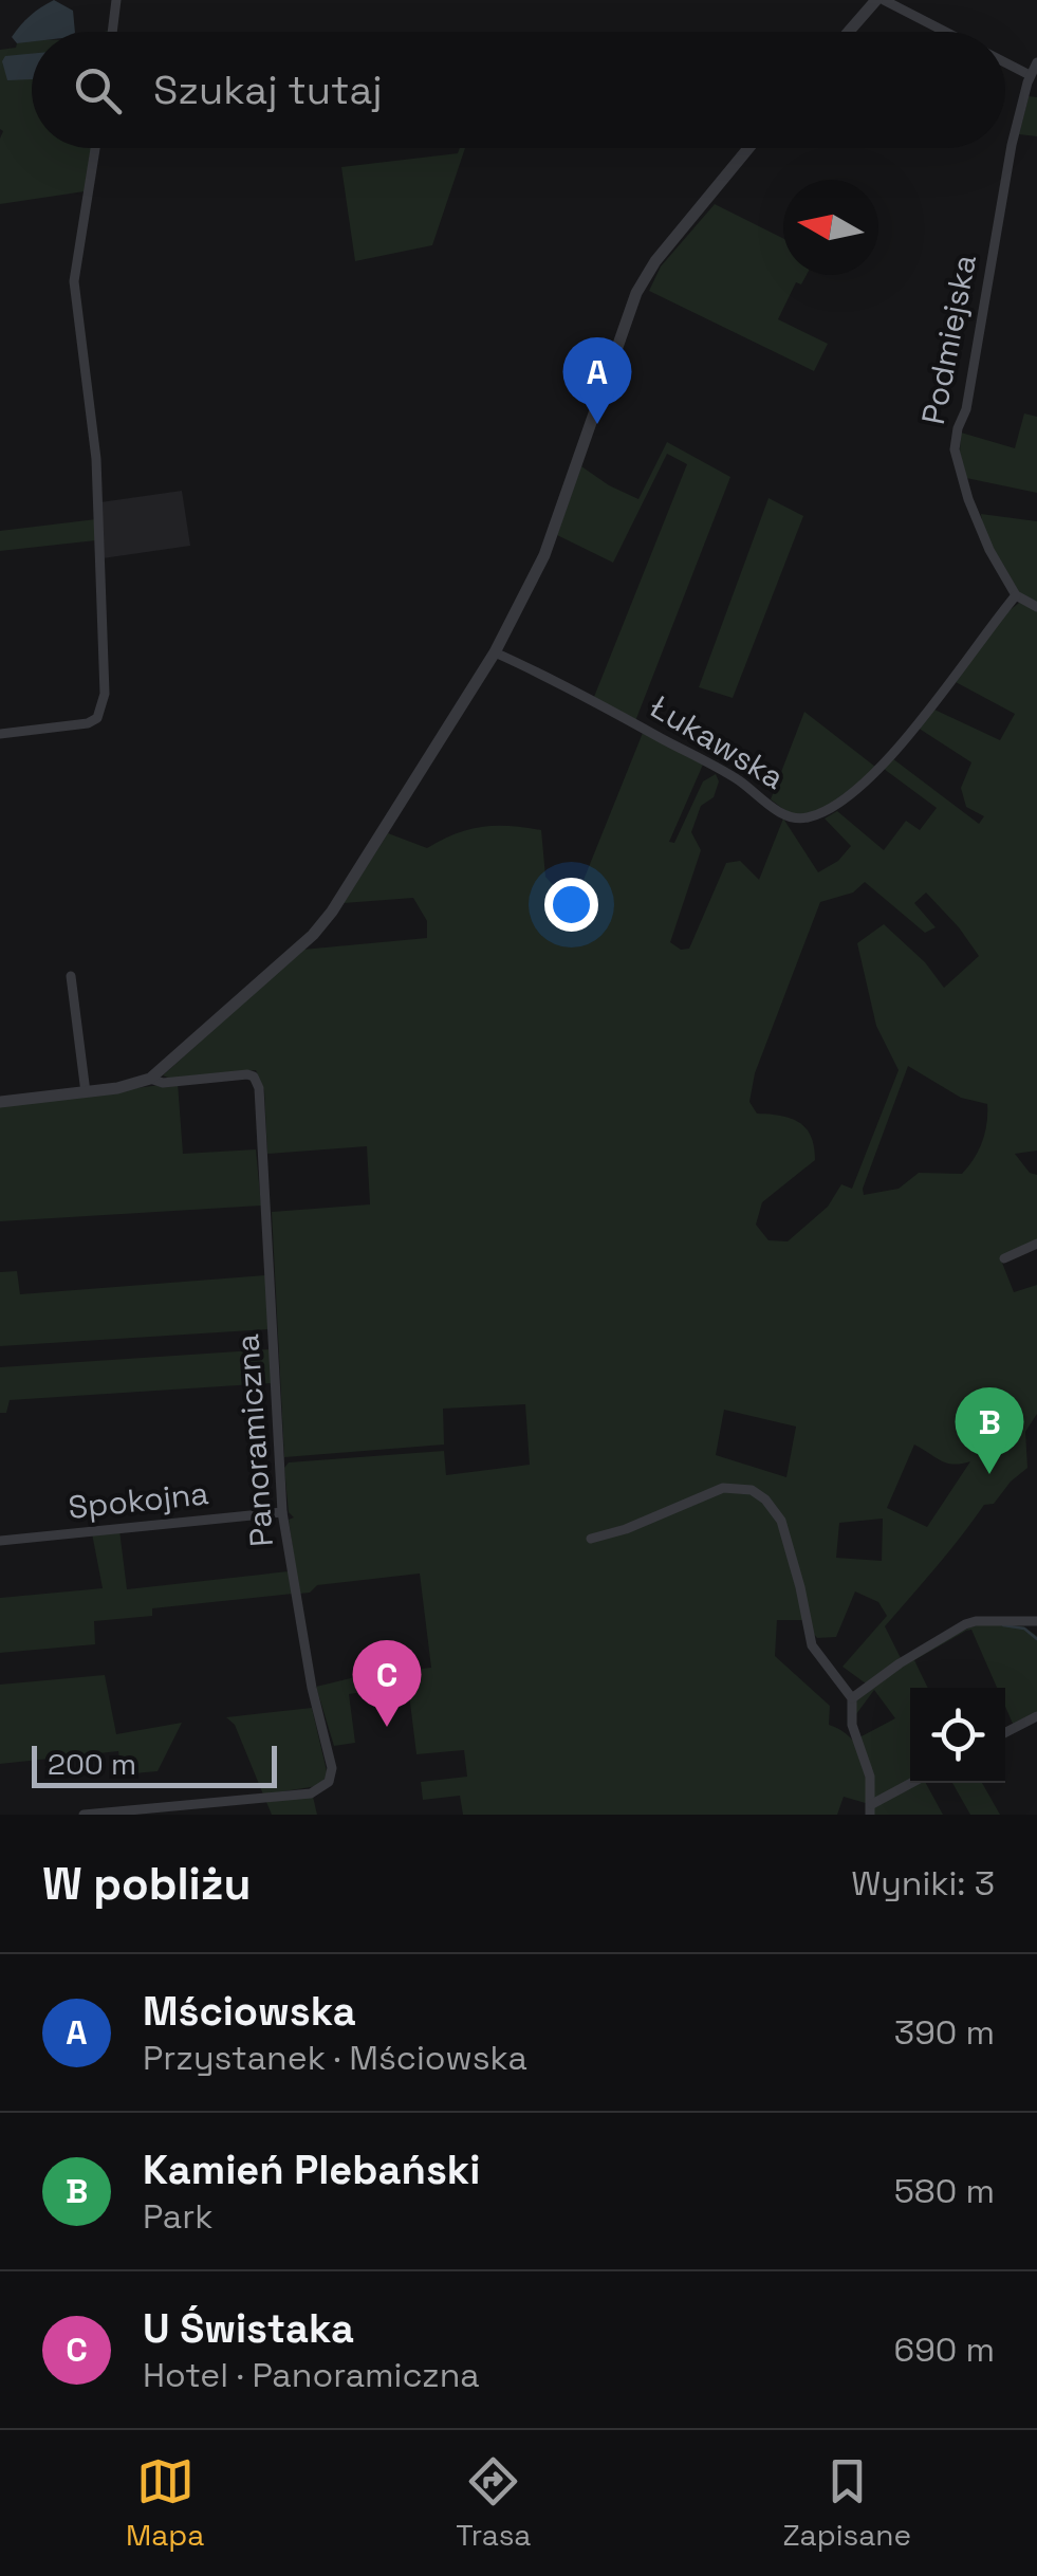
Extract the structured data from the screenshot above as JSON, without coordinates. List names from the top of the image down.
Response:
{
  "streets": {
    "street": [
      "Podmiejska",
      "Łukawska",
      "Panoramiczna",
      "Spokojna"
    ]
  },
  "crossings": [
    ["Podmiejska", "Łukawska"],
    ["Panoramiczna", "Spokojna"]
  ],
  "scale_bar": "200 m",
  "north": "left",
  "page": {
    "search": "Szukaj tutaj",
    "pins": ["A", "B", "C"],
    "scale": "200 m",
    "heading": ["W pobliżu", "Wyniki: 3"],
    "list": [
      {
        "mark": "A",
        "name": "Mściowska",
        "note": "Przystanek · Mściowska",
        "value": "390 m"
      },
      {
        "mark": "B",
        "name": "Kamień Plebański",
        "note": "Park",
        "value": "580 m"
      },
      {
        "mark": "C",
        "name": "U Świstaka",
        "note": "Hotel · Panoramiczna",
        "value": "690 m"
      }
    ],
    "nav": ["Mapa", "Trasa", "Zapisane"]
  }
}
